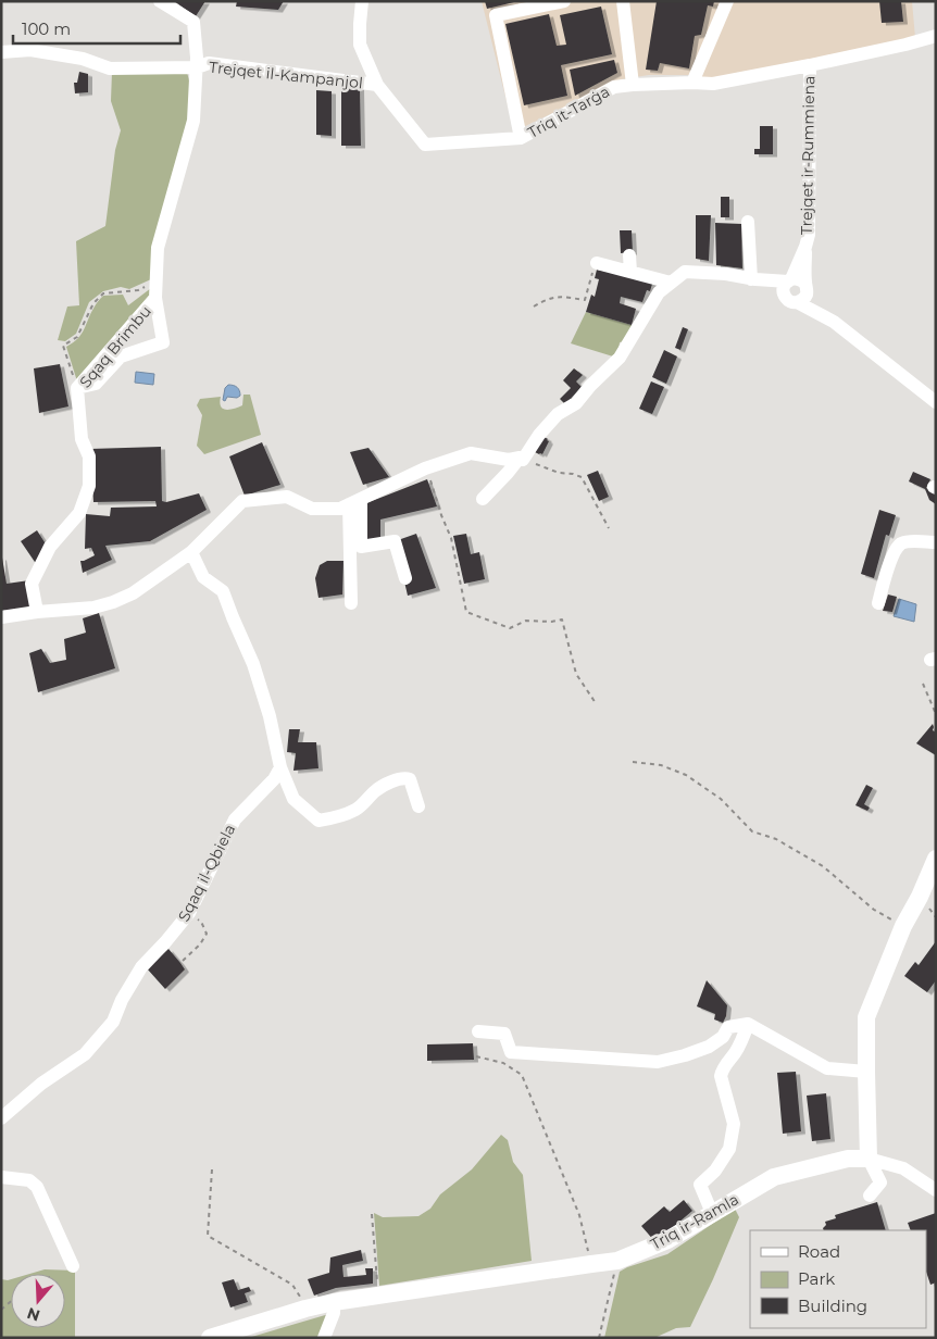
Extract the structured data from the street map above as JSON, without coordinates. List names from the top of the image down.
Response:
{
  "streets": {
    "main road": ["Triq ir-Ramla"],
    "street": [
      "Trejqet il-Kampanjol",
      "Triq it-Tarġa",
      "Trejqet ir-Rummiena",
      "Sqaq Brimbu",
      "Sqaq il-Qbiela"
    ]
  },
  "crossings": [
    ["Trejqet il-Kampanjol", "Triq it-Tarġa"],
    ["Trejqet il-Kampanjol", "Sqaq Brimbu"],
    ["Triq it-Tarġa", "Trejqet ir-Rummiena"]
  ],
  "legend": ["Road", "Park", "Building"],
  "scale_bar": "100 m",
  "north": "bottom"
}
